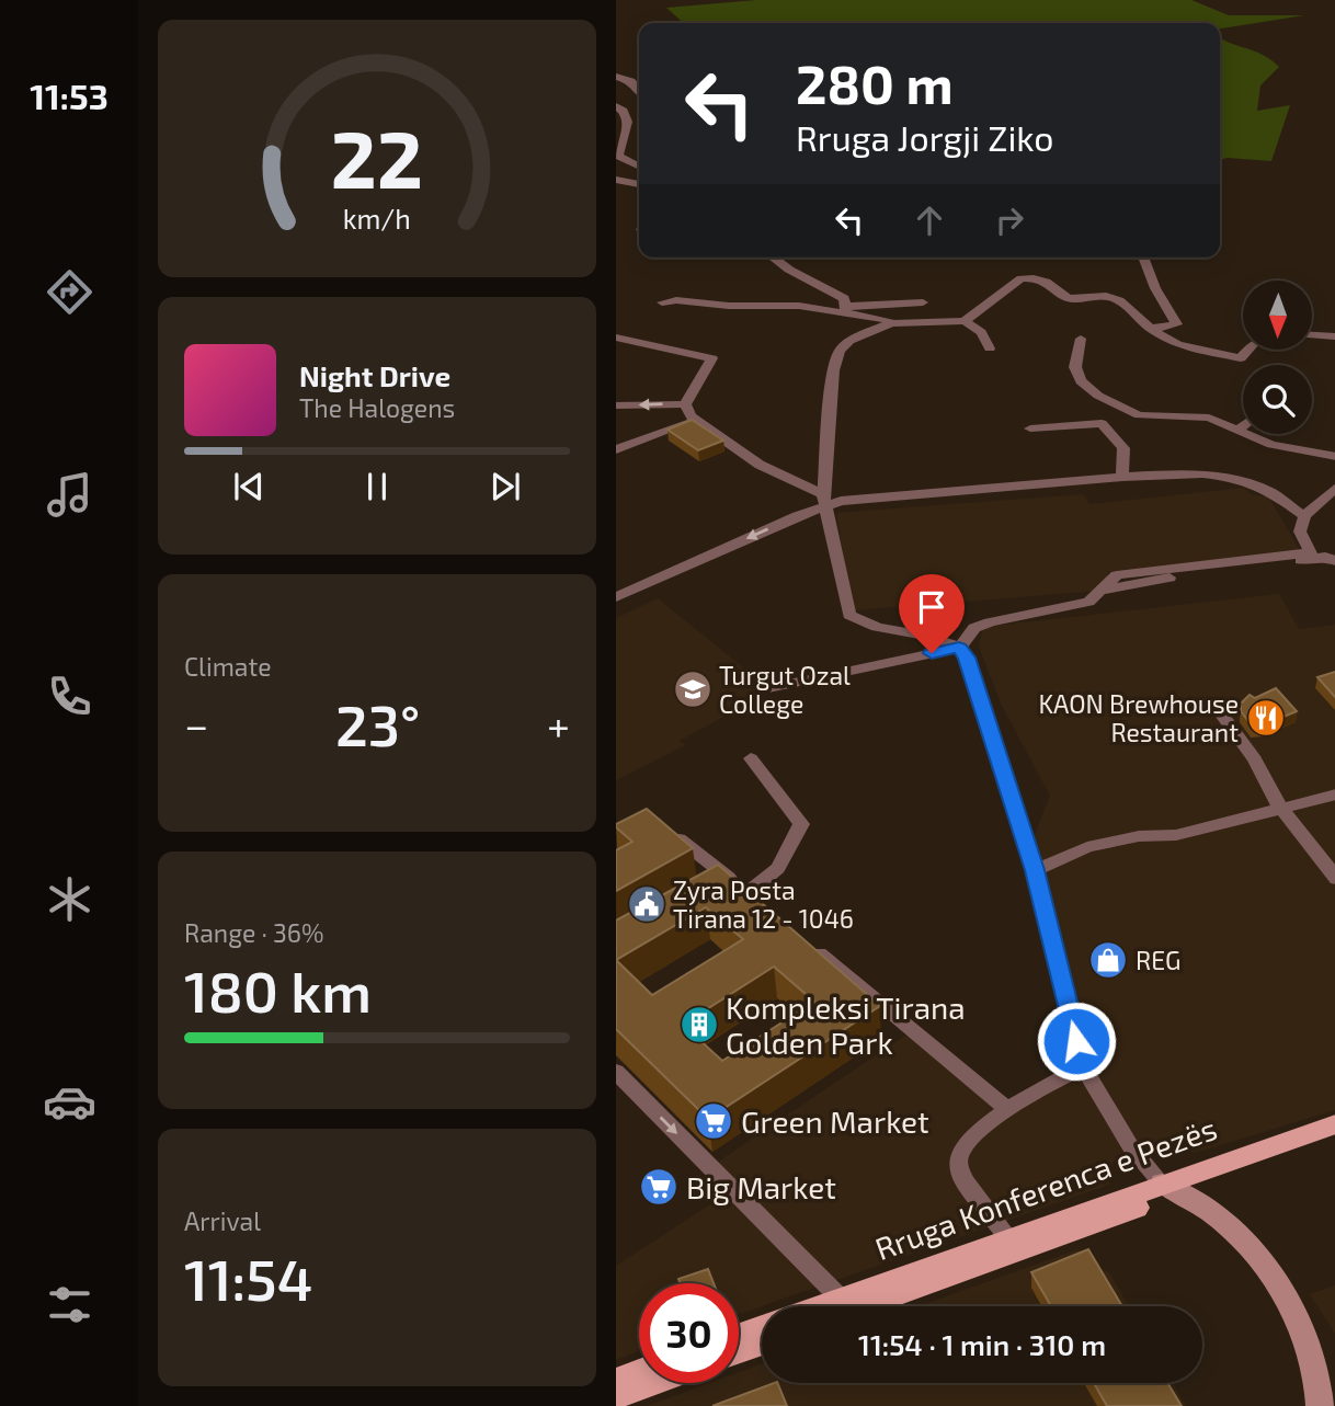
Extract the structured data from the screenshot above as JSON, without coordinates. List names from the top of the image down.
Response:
{
  "streets": {
    "main road": ["Rruga Konferenca e Pezës"]
  },
  "places": {
    "school or university": ["Turgut Ozal College"],
    "restaurant": ["KAON Brewhouse Restaurant"],
    "public building": ["Zyra Posta Tirana 12 - 1046"],
    "shop": ["REG"],
    "building": ["Kompleksi Tirana Golden Park"],
    "supermarket": ["Green Market", "Big Market"]
  },
  "north": "bottom",
  "page": {
    "tabs": "11:53",
    "turn": ["280 m", "Rruga Jorgji Ziko"],
    "song": ["Night Drive", "The Halogens"],
    "tile": [
      "Climate",
      ["Range · 36%", "180 km"],
      ["Arrival", "11:54"]
    ],
    "heat": ["−", "23°", "+"],
    "limit": "30",
    "trip": "11:54 · 1 min · 310 m",
    "gauge": ["22", "km/h"]
  }
}
